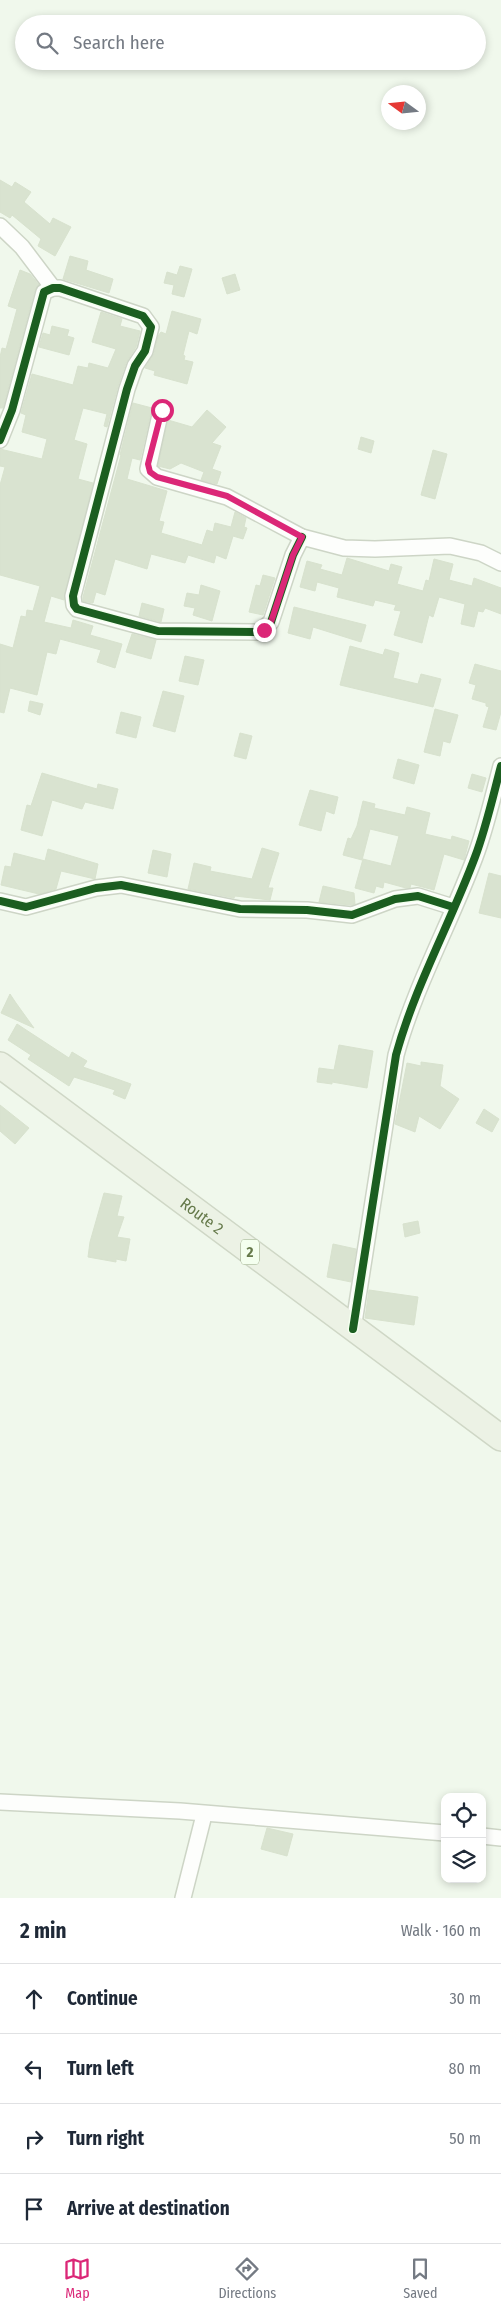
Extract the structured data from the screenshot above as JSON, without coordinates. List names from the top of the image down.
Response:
{
  "streets": {
    "highway": ["Route 2", "2"]
  },
  "north": "left",
  "page": {
    "search": "Search here",
    "heading": ["2 min", "Walk · 160 m"],
    "list": [
      ["Continue", "30 m"],
      ["Turn left", "80 m"],
      ["Turn right", "50 m"],
      "Arrive at destination"
    ],
    "nav": ["Map", "Directions", "Saved"]
  }
}
